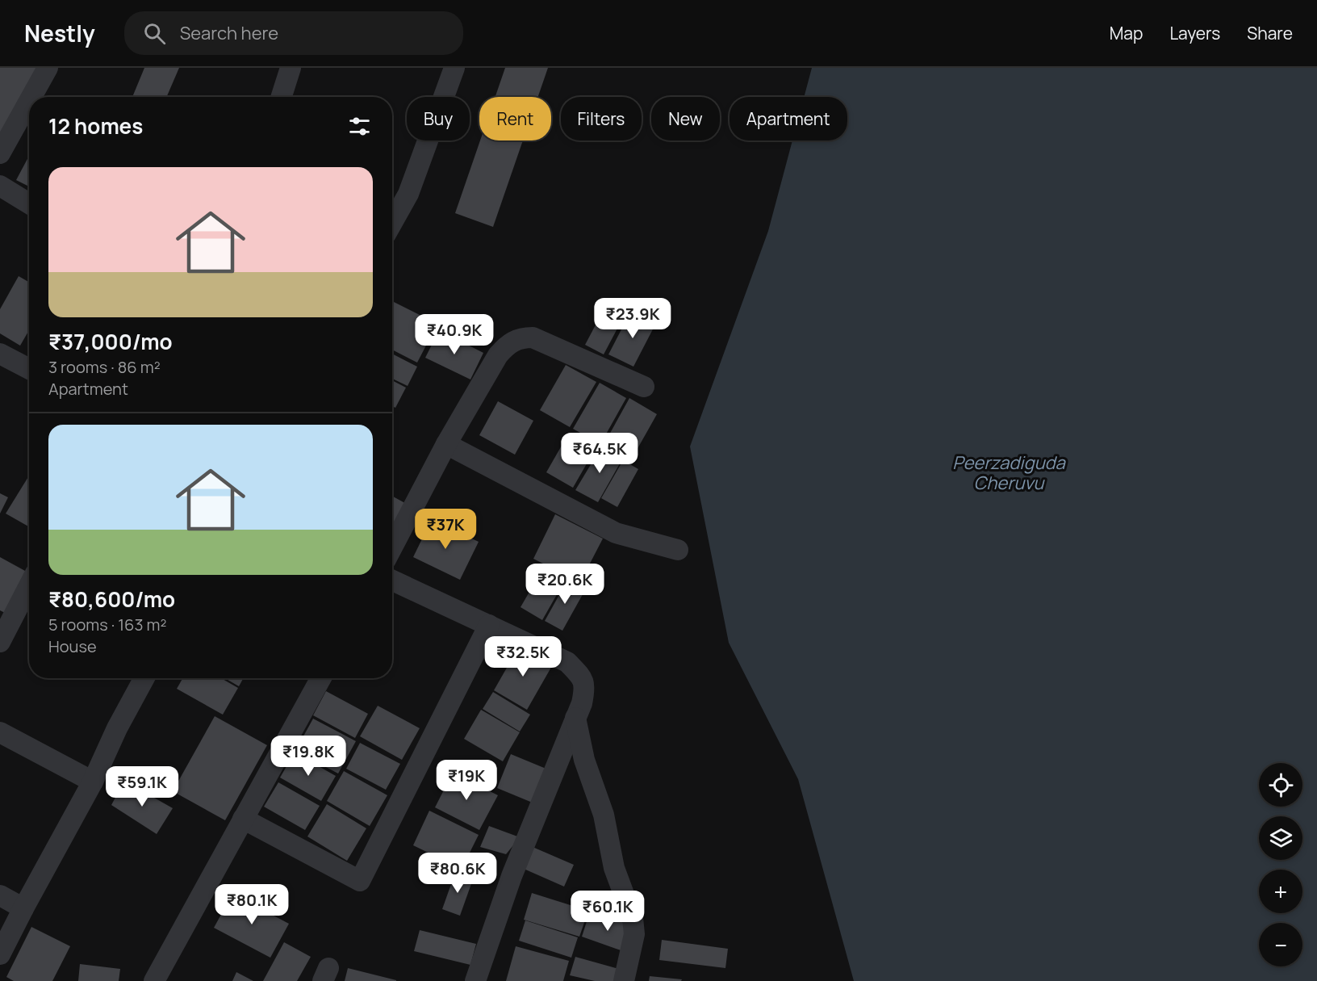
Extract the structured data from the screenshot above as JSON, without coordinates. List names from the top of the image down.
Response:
{
  "water": ["Peerzadiguda Cheruvu"],
  "page": {
    "header": "Nestly",
    "search": "Search here",
    "nav": ["Map", "Layers", "Share"],
    "chip": [
      "Buy",
      "Rent",
      "Filters",
      "New",
      "Apartment"
    ],
    "heading": "12 homes",
    "list": [
      {
        "name": "₹37,000/mo",
        "note": "3 rooms · 86 m² · Apartment"
      },
      {
        "name": "₹80,600/mo",
        "note": "5 rooms · 163 m² · House"
      }
    ],
    "price": [
      "₹23.9K",
      "₹40.9K",
      "₹64.5K",
      "₹37K",
      "₹20.6K",
      "₹32.5K",
      "₹19.8K",
      "₹19K",
      "₹59.1K",
      "₹80.6K",
      "₹80.1K",
      "₹60.1K"
    ],
    "map_buttons": ["+", "−"]
  }
}
